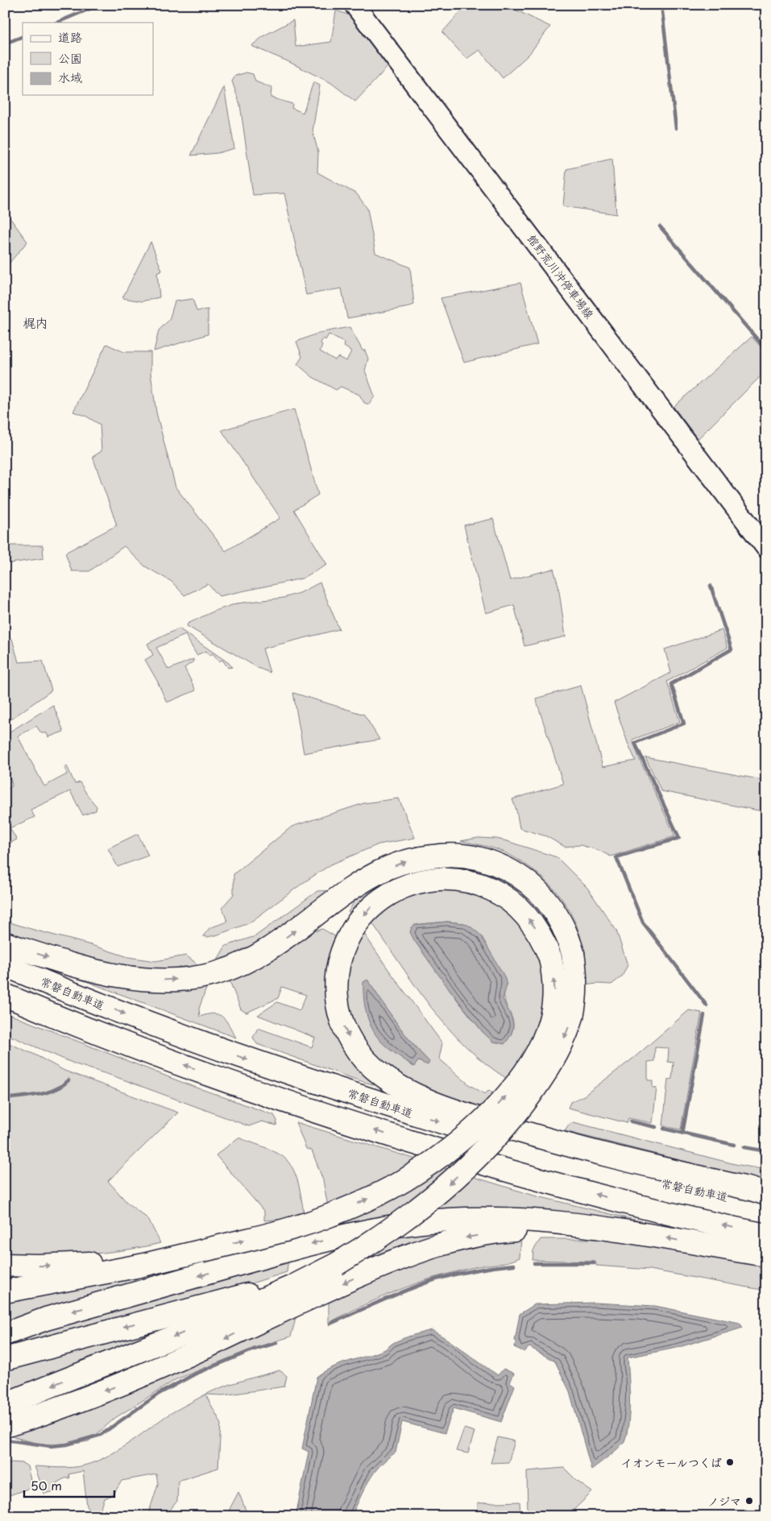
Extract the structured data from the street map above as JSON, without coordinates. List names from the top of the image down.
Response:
{
  "streets": {
    "highway": ["常磐自動車道"],
    "main road": ["館野荒川沖停車場線"]
  },
  "districts": ["梶内"],
  "places": ["イオンモールつくば", "ノジマ"],
  "legend": ["道路", "公園", "水域"],
  "scale_bar": "50 m"
}
